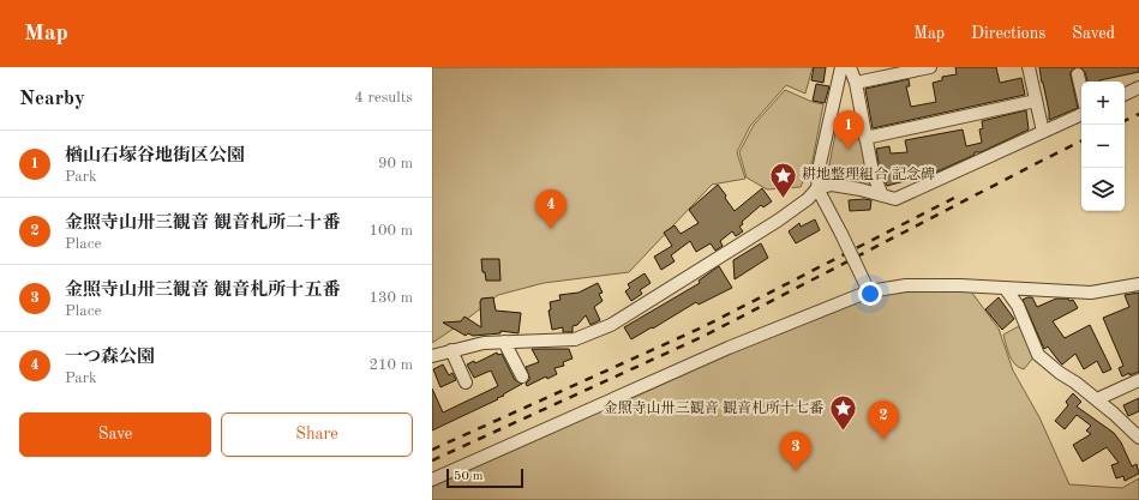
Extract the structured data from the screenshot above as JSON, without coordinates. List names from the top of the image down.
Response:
{
  "places": {
    "place": ["耕地整理組合 記念碑", "金照寺山卅三観音 観音札所十七番"]
  },
  "scale_bar": "50 m",
  "page": {
    "header": "Map",
    "nav": ["Map", "Directions", "Saved"],
    "heading": ["Nearby", "4 results"],
    "map_buttons": ["+", "−"],
    "pins": [
      "1",
      "4",
      "2",
      "3"
    ],
    "list": [
      {
        "mark": "1",
        "name": "楢山石塚谷地街区公園",
        "note": "Park",
        "value": "90 m"
      },
      {
        "mark": "2",
        "name": "金照寺山卅三観音 観音札所二十番",
        "note": "Place",
        "value": "100 m"
      },
      {
        "mark": "3",
        "name": "金照寺山卅三観音 観音札所十五番",
        "note": "Place",
        "value": "130 m"
      },
      {
        "mark": "4",
        "name": "一つ森公園",
        "note": "Park",
        "value": "210 m"
      }
    ],
    "buttons": ["Save", "Share"],
    "scale": "50 m"
  }
}
